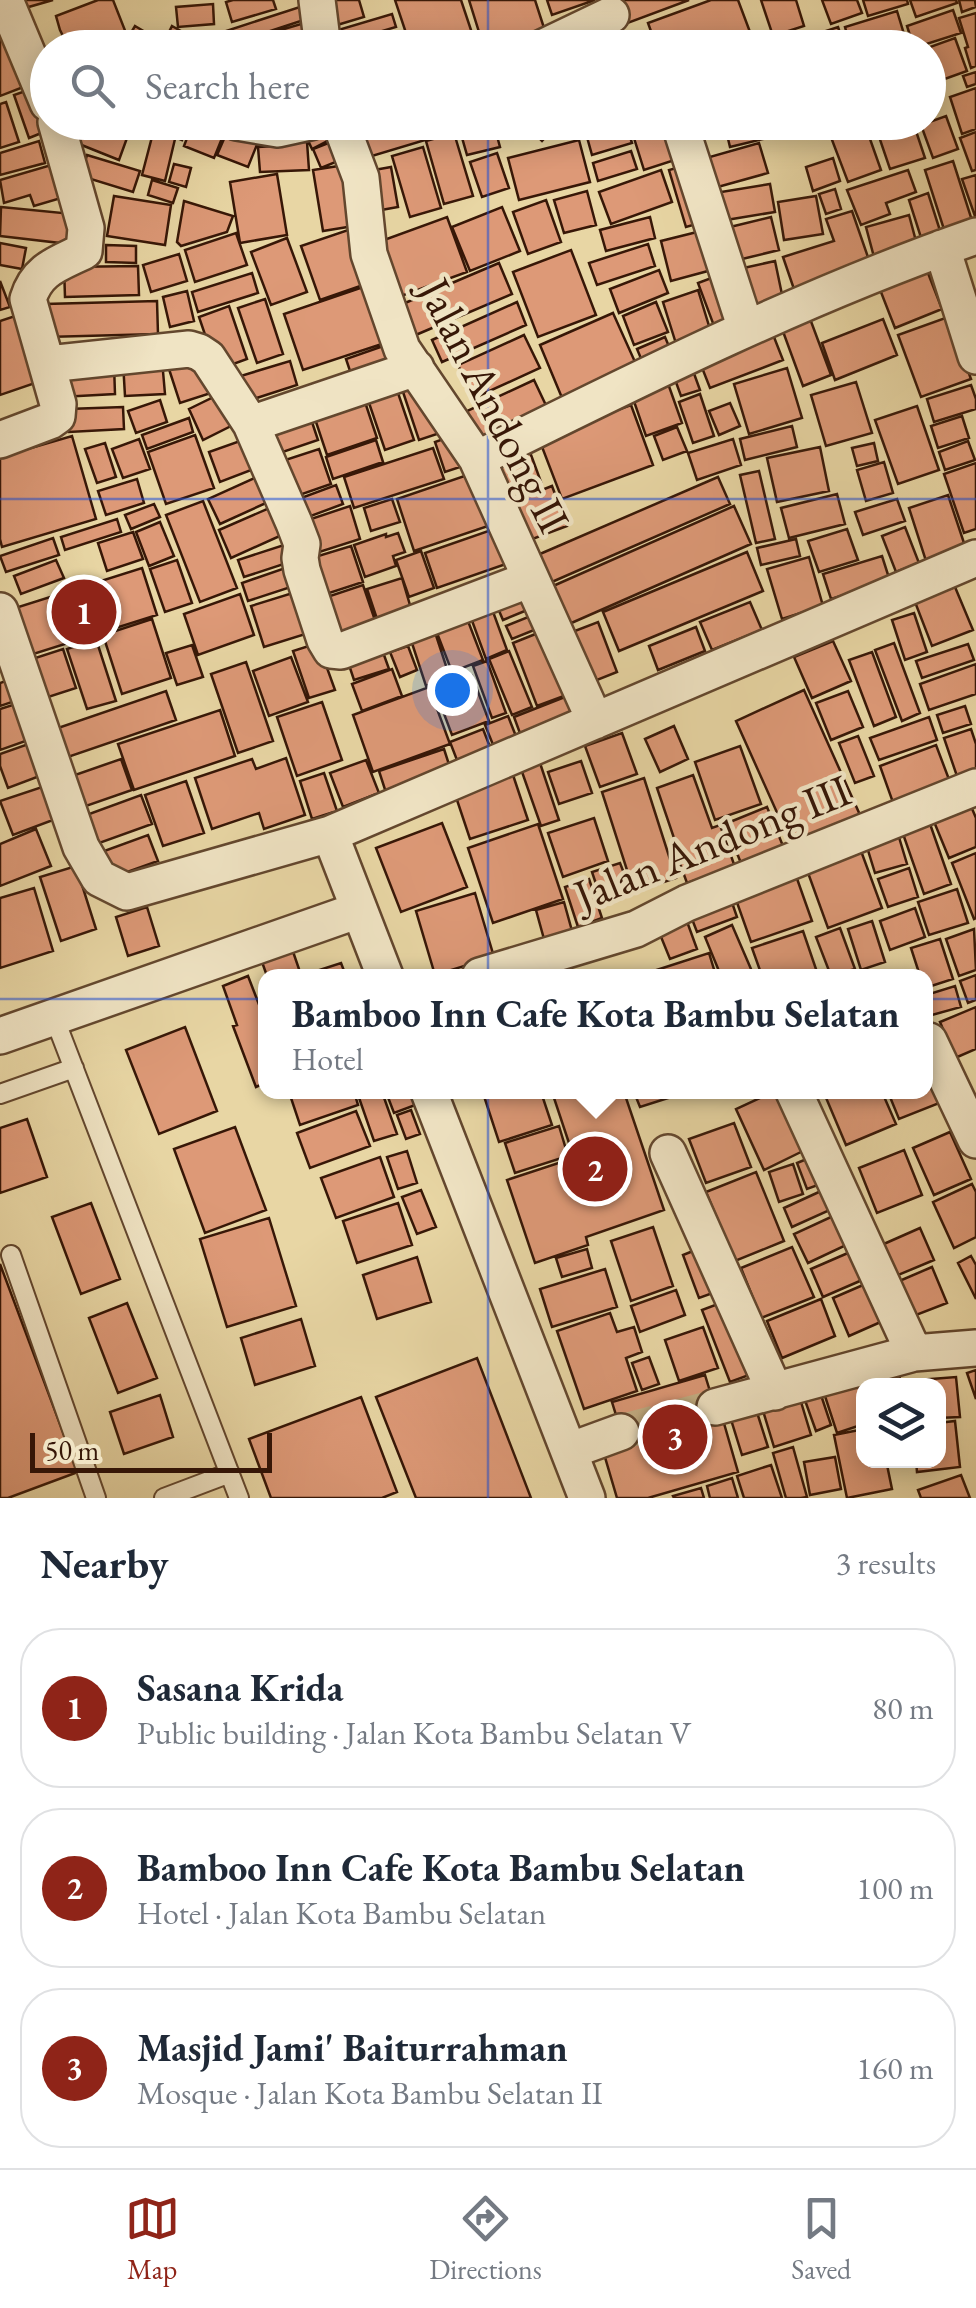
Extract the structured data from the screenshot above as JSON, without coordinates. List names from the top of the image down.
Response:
{
  "streets": {
    "street": ["Jalan Andong II", "Jalan Andong III"]
  },
  "scale_bar": "50 m",
  "page": {
    "search": "Search here",
    "pins": ["1", "2", "3"],
    "popup": ["Bamboo Inn Cafe Kota Bambu Selatan", "Hotel"],
    "scale": "50 m",
    "heading": ["Nearby", "3 results"],
    "list": [
      {
        "mark": "1",
        "name": "Sasana Krida",
        "note": "Public building · Jalan Kota Bambu Selatan V",
        "value": "80 m"
      },
      {
        "mark": "2",
        "name": "Bamboo Inn Cafe Kota Bambu Selatan",
        "note": "Hotel · Jalan Kota Bambu Selatan",
        "value": "100 m"
      },
      {
        "mark": "3",
        "name": "Masjid Jami' Baiturrahman",
        "note": "Mosque · Jalan Kota Bambu Selatan II",
        "value": "160 m"
      }
    ],
    "nav": ["Map", "Directions", "Saved"]
  }
}
